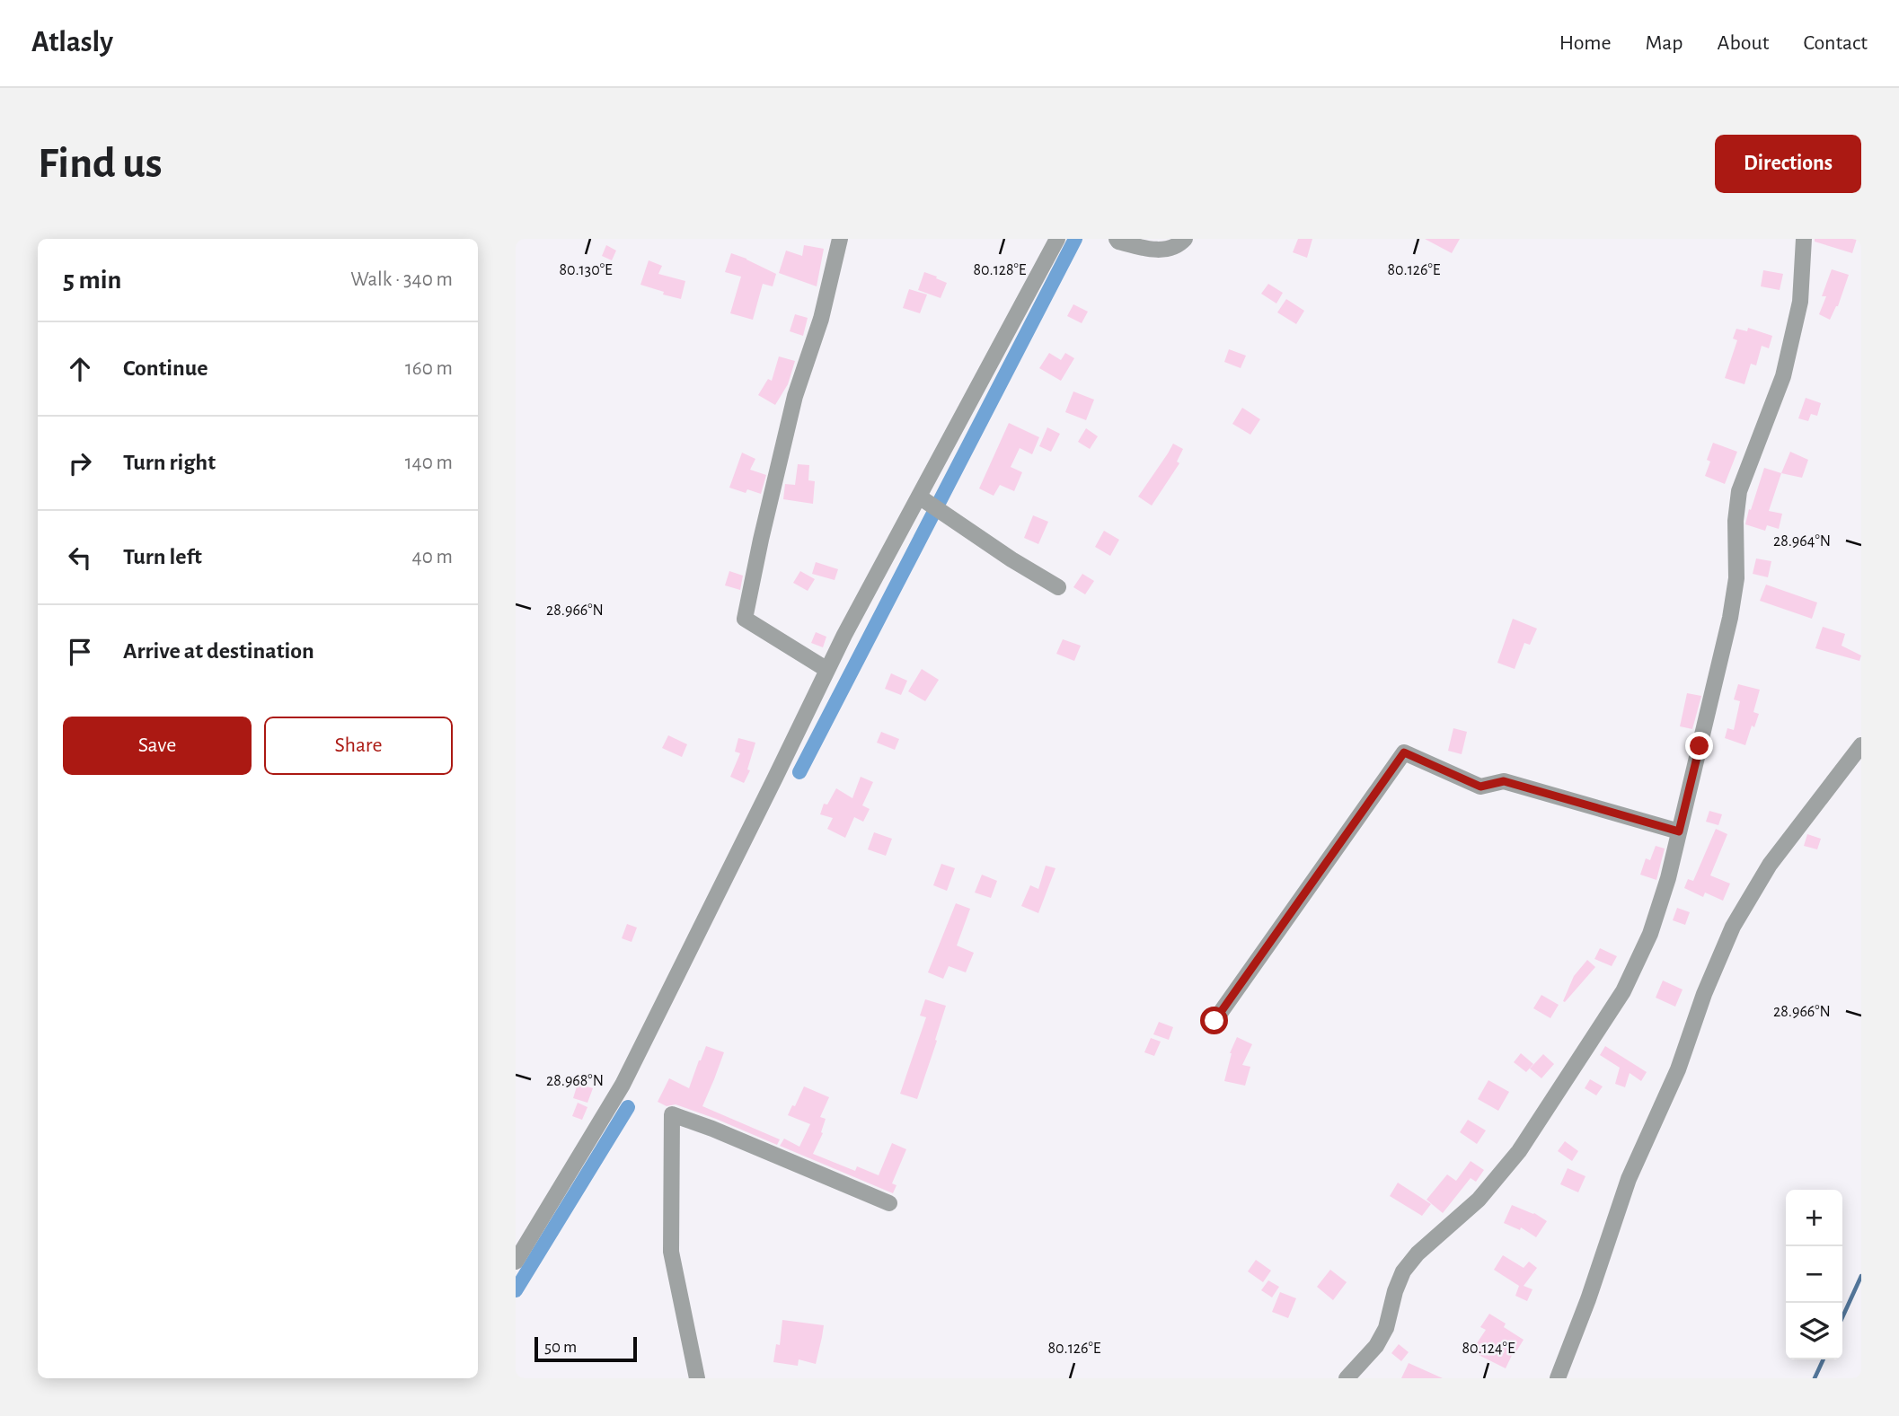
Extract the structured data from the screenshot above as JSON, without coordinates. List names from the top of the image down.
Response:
{
  "scale_bar": "50 m",
  "page": {
    "header": "Atlasly",
    "nav": [
      "Home",
      "Map",
      "About",
      "Contact"
    ],
    "buttons": [
      "Directions",
      ["Save", "Share"]
    ],
    "title": "Find us",
    "heading": ["5 min", "Walk · 340 m"],
    "list": [
      ["Continue", "160 m"],
      ["Turn right", "140 m"],
      ["Turn left", "40 m"],
      "Arrive at destination"
    ],
    "map_buttons": ["+", "−"],
    "scale": "50 m"
  },
  "coordinates": [
    "80.130°E",
    "80.128°E",
    "80.126°E",
    "28.964°N",
    "28.966°N",
    "28.968°N",
    "80.124°E"
  ]
}
